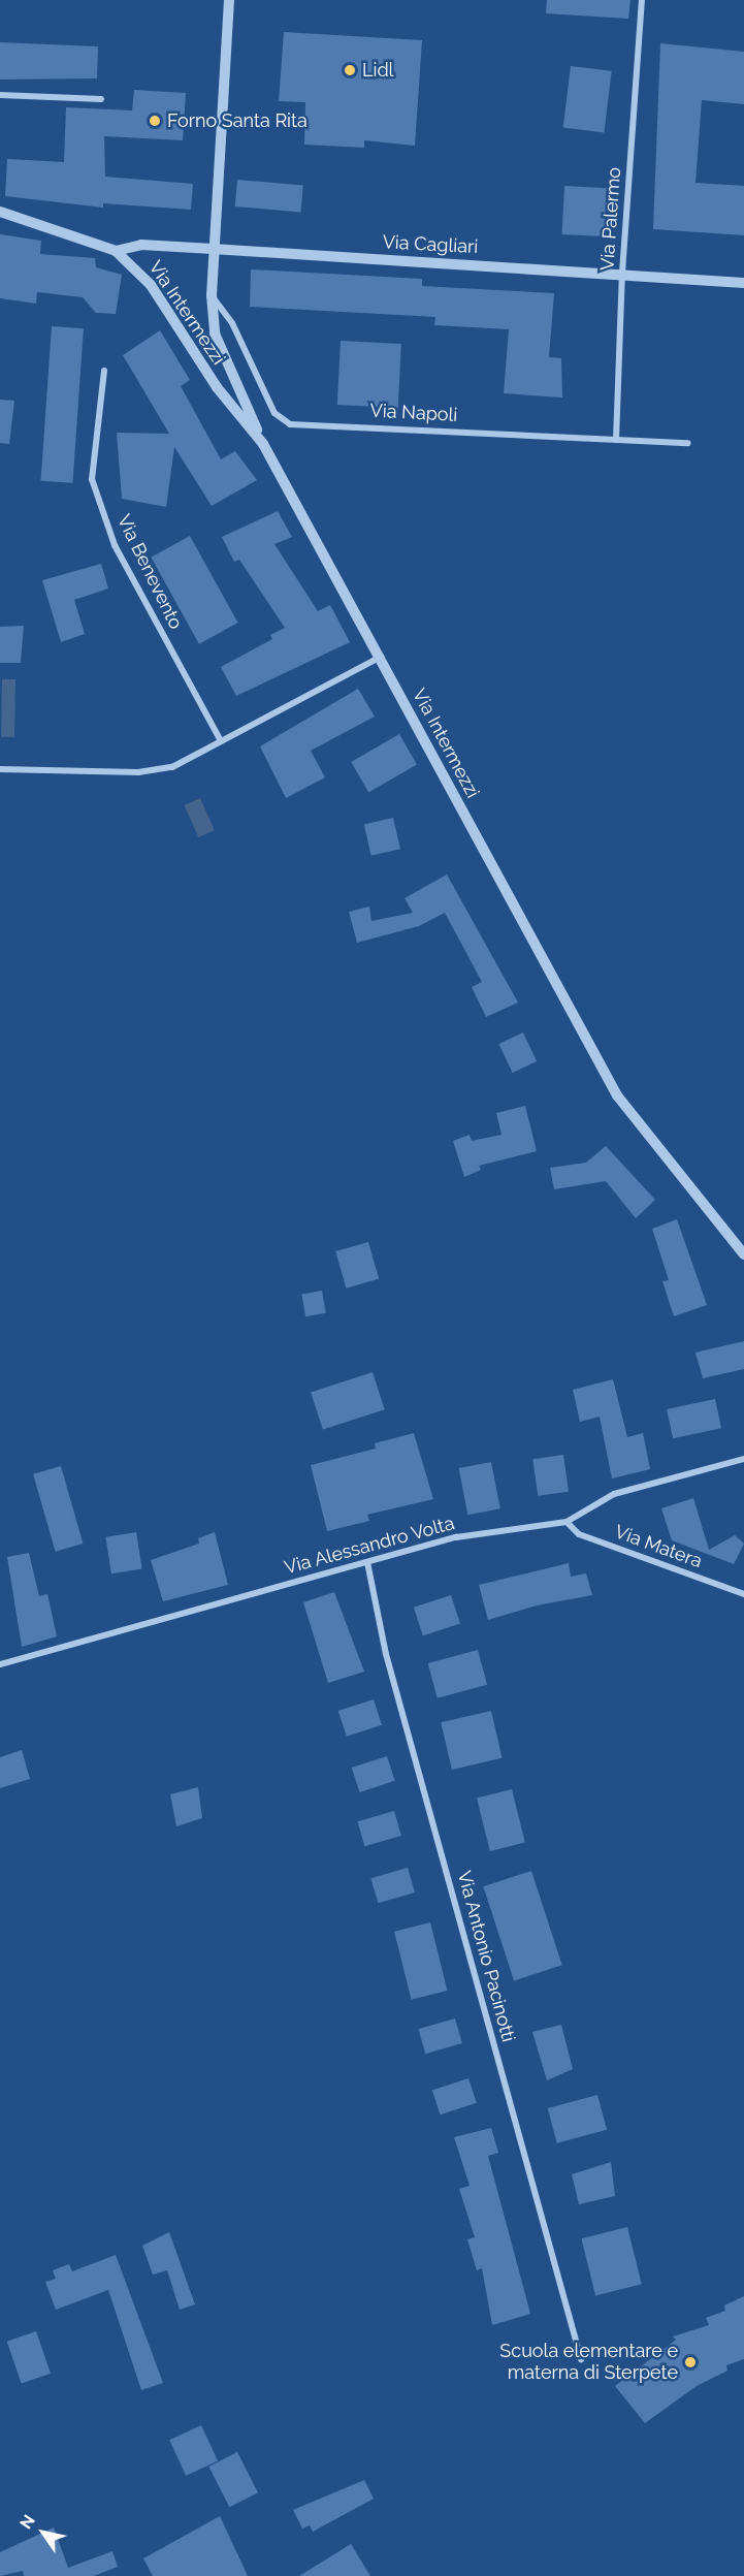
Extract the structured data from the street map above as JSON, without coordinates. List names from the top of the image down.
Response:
{
  "streets": {
    "street": [
      "Via Palermo",
      "Via Cagliari",
      "Via Intermezzi",
      "Via Napoli",
      "Via Benevento",
      "Via Alessandro Volta",
      "Via Matera",
      "Via Antonio Pacinotti"
    ]
  },
  "crossings": [
    ["Via Palermo", "Via Cagliari"],
    ["Via Palermo", "Via Napoli"],
    ["Via Cagliari", "Via Intermezzi"],
    ["Via Alessandro Volta", "Via Matera"],
    ["Via Alessandro Volta", "Via Antonio Pacinotti"]
  ],
  "places": ["Lidl", "Forno Santa Rita", "Scuola elementare e materna di Sterpete"],
  "north": "top left"
}
